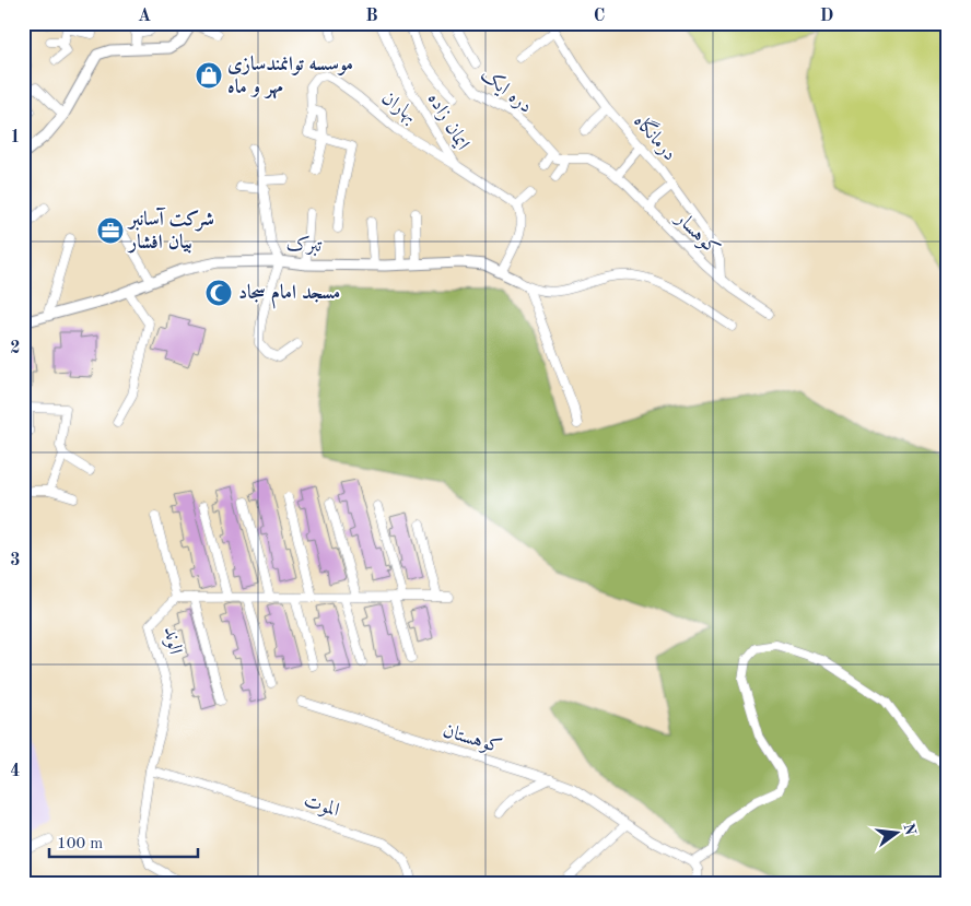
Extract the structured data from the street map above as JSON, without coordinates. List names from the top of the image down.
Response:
{
  "streets": {
    "street": [
      "دره ایک",
      "بهاران",
      "ایمان زاده",
      "درمانگاه",
      "کوهسار",
      "تبرک",
      "الوند",
      "کوهستان",
      "الموت"
    ]
  },
  "crossings": [
    ["بهاران", "ایمان زاده"],
    ["درمانگاه", "کوهسار"],
    ["الوند", "الموت"]
  ],
  "places": {
    "shop": ["موسسه توانمندسازی مهر و ماه"],
    "office": ["شرکت آسانبر بیان افشار"],
    "mosque": ["مسجد امام سجاد"]
  },
  "scale_bar": "100 m",
  "north": "right",
  "grid": {
    "columns": [
      "A",
      "B",
      "C",
      "D"
    ],
    "rows": [
      "1",
      "2",
      "3",
      "4"
    ]
  }
}
